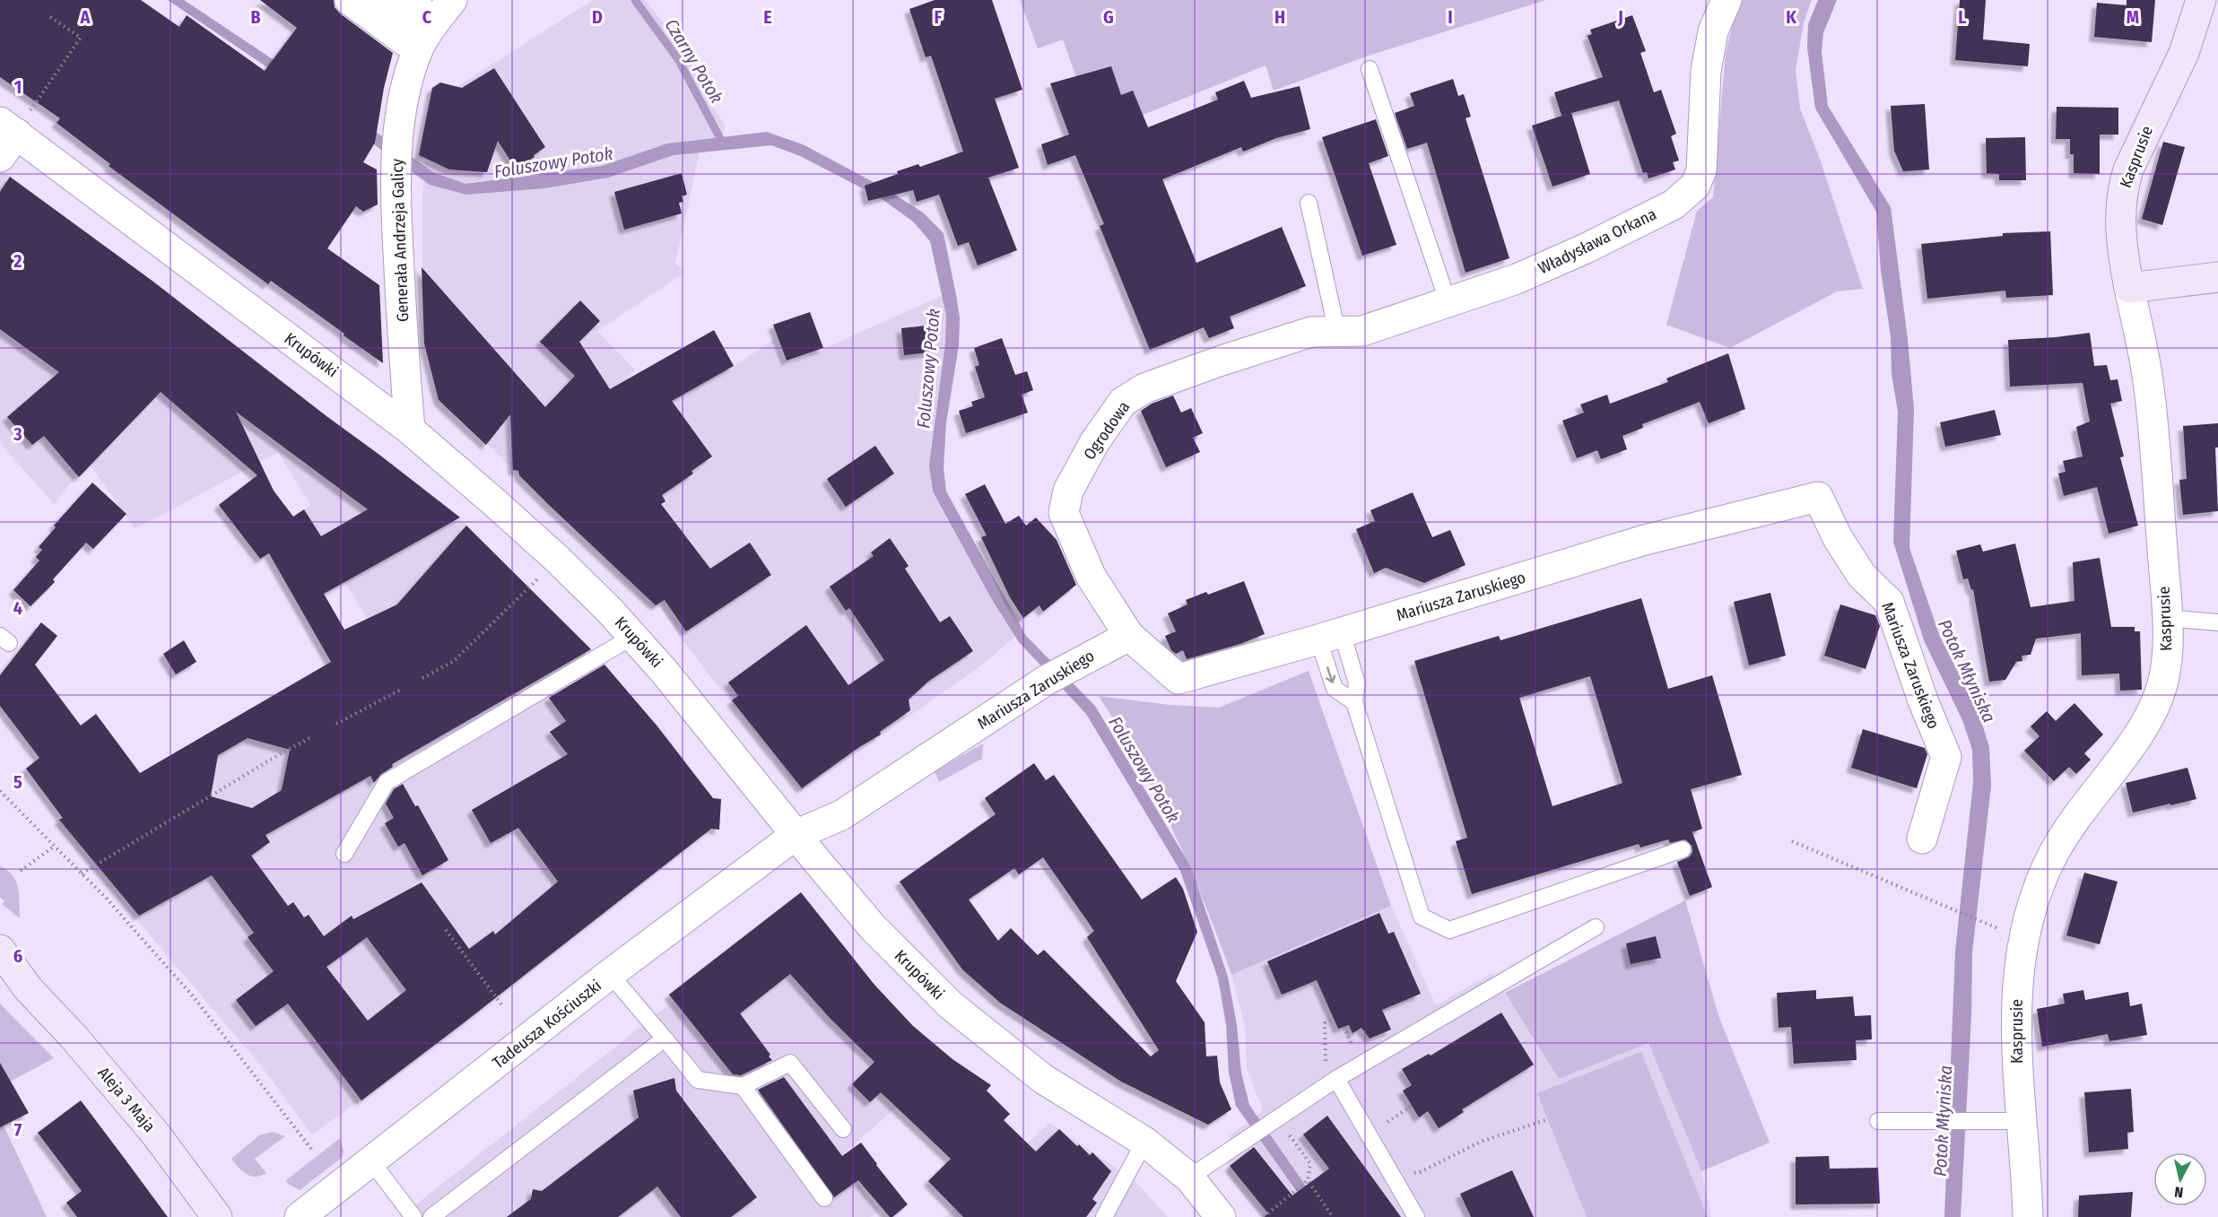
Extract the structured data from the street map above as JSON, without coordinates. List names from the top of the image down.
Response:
{
  "streets": {
    "street": [
      "Kasprusie",
      "Generała Andrzeja Galicy",
      "Władysława Orkana",
      "Krupówki",
      "Ogrodowa",
      "Mariusza Zaruskiego",
      "Tadeusza Kościuszki",
      "Aleja 3 Maja"
    ]
  },
  "crossings": [
    ["Generała Andrzeja Galicy", "Krupówki"],
    ["Władysława Orkana", "Ogrodowa"],
    ["Krupówki", "Mariusza Zaruskiego"],
    ["Krupówki", "Tadeusza Kościuszki"],
    ["Ogrodowa", "Mariusza Zaruskiego"],
    ["Mariusza Zaruskiego", "Tadeusza Kościuszki"]
  ],
  "water": ["Czarny Potok", "Foluszowy Potok", "Potok Młyniska"],
  "north": "bottom",
  "grid": {
    "columns": [
      "A",
      "B",
      "C",
      "D",
      "E",
      "F",
      "G",
      "H",
      "I",
      "J",
      "K",
      "L",
      "M"
    ],
    "rows": [
      "1",
      "2",
      "3",
      "4",
      "5",
      "6",
      "7"
    ]
  }
}
